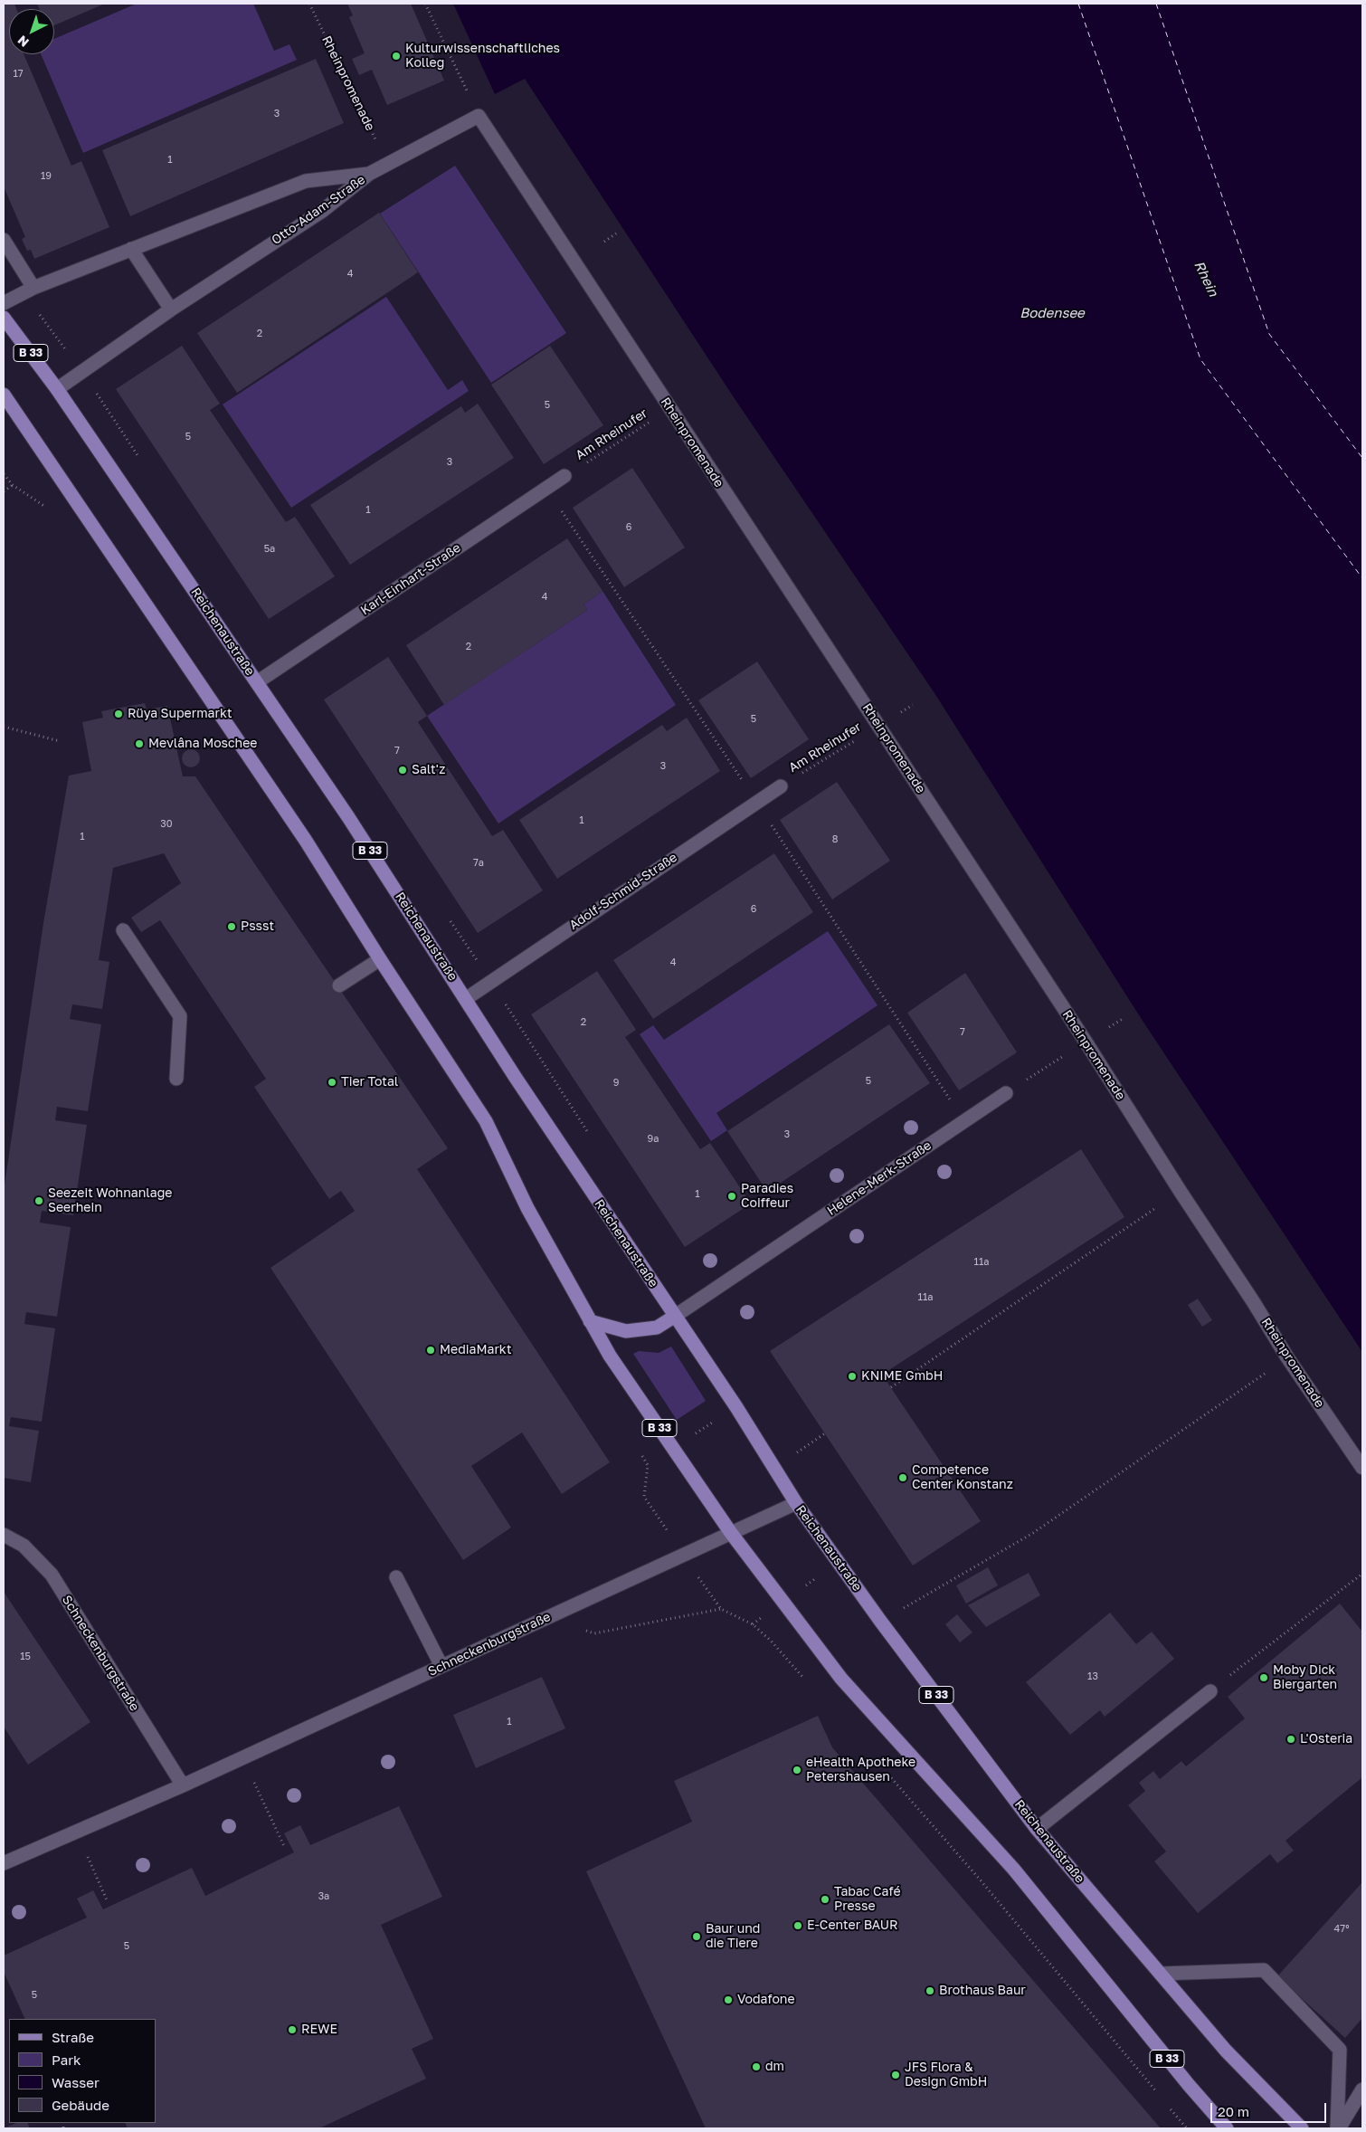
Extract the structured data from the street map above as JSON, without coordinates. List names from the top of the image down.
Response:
{
  "streets": {
    "main road": ["B 33", "Reichenaustraße"],
    "street": [
      "Rheinpromenade",
      "Otto-Adam-Straße",
      "Karl-Einhart-Straße",
      "Adolf-Schmid-Straße",
      "Helene-Merk-Straße",
      "Schneckenburgstraße"
    ],
    "path": ["Am Rheinufer"]
  },
  "crossings": [
    ["Rheinpromenade", "Am Rheinufer"],
    ["Otto-Adam-Straße", "Reichenaustraße"],
    ["B 33", "Schneckenburgstraße"],
    ["Am Rheinufer", "Karl-Einhart-Straße"],
    ["Am Rheinufer", "Adolf-Schmid-Straße"],
    ["Karl-Einhart-Straße", "Reichenaustraße"],
    ["Reichenaustraße", "Adolf-Schmid-Straße"],
    ["Reichenaustraße", "Helene-Merk-Straße"],
    ["Reichenaustraße", "Schneckenburgstraße"]
  ],
  "water": ["Rhein", "Bodensee"],
  "places": [
    "Kulturwissenschaftliches Kolleg",
    "Rüya Supermarkt",
    "Mevlâna Moschee",
    "Salt'z",
    "Pssst",
    "Tier Total",
    "Paradies Coiffeur",
    "Seezeit Wohnanlage Seerhein",
    "MediaMarkt",
    "KNIME GmbH",
    "Competence Center Konstanz",
    "Moby Dick Biergarten",
    "L'Osteria",
    "eHealth Apotheke Petershausen",
    "Tabac Café Presse",
    "E-Center BAUR",
    "Baur und die Tiere",
    "Brothaus Baur",
    "Vodafone",
    "REWE",
    "dm",
    "JFS Flora & Design GmbH"
  ],
  "house_numbers": [
    "17",
    "3",
    "1",
    "19",
    "4",
    "2",
    "5",
    "5",
    "3",
    "1",
    "6",
    "5a",
    "4",
    "2",
    "5",
    "7",
    "3",
    "1",
    "30",
    "1",
    "8",
    "7a",
    "6",
    "4",
    "2",
    "7",
    "5",
    "9",
    "3",
    "9a",
    "1",
    "11a",
    "11a",
    "15",
    "13",
    "1",
    "3a",
    "47°",
    "5",
    "5"
  ],
  "legend": [
    "Straße",
    "Park",
    "Wasser",
    "Gebäude"
  ],
  "scale_bar": "20 m",
  "north": "bottom left"
}
